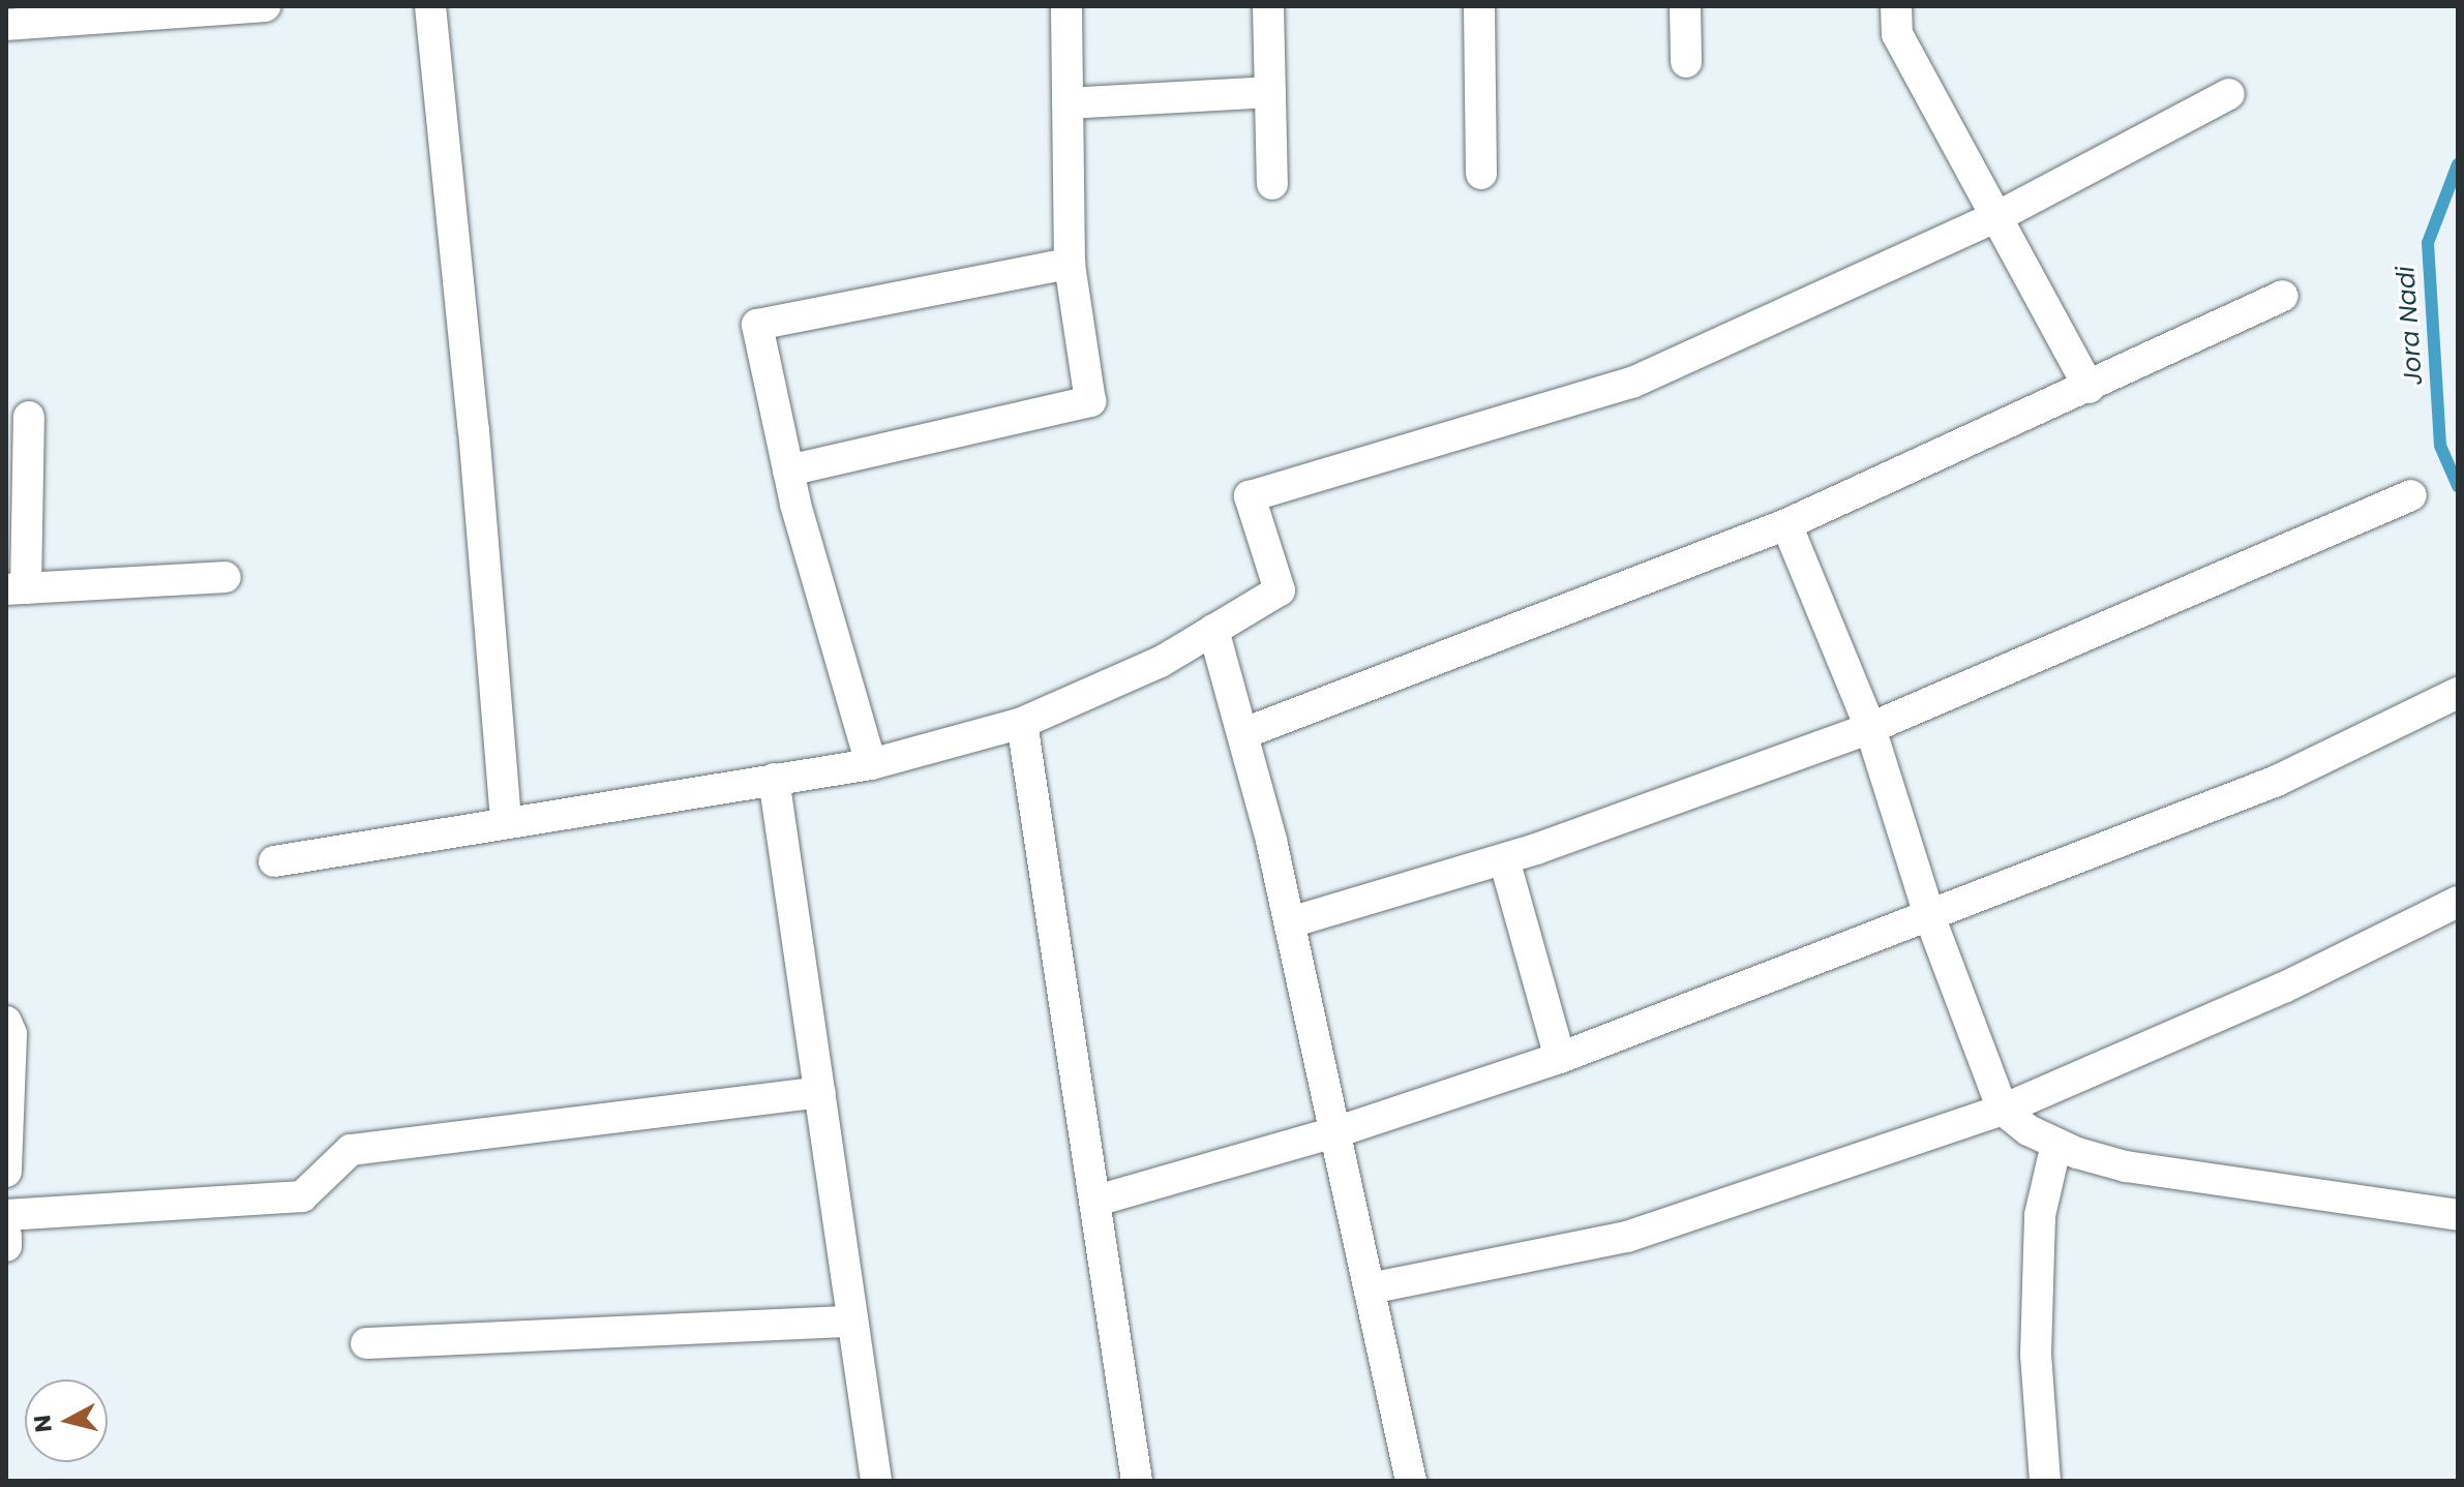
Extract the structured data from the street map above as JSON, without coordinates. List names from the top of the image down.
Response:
{
  "water": ["Jora Nadi"],
  "north": "left"
}
